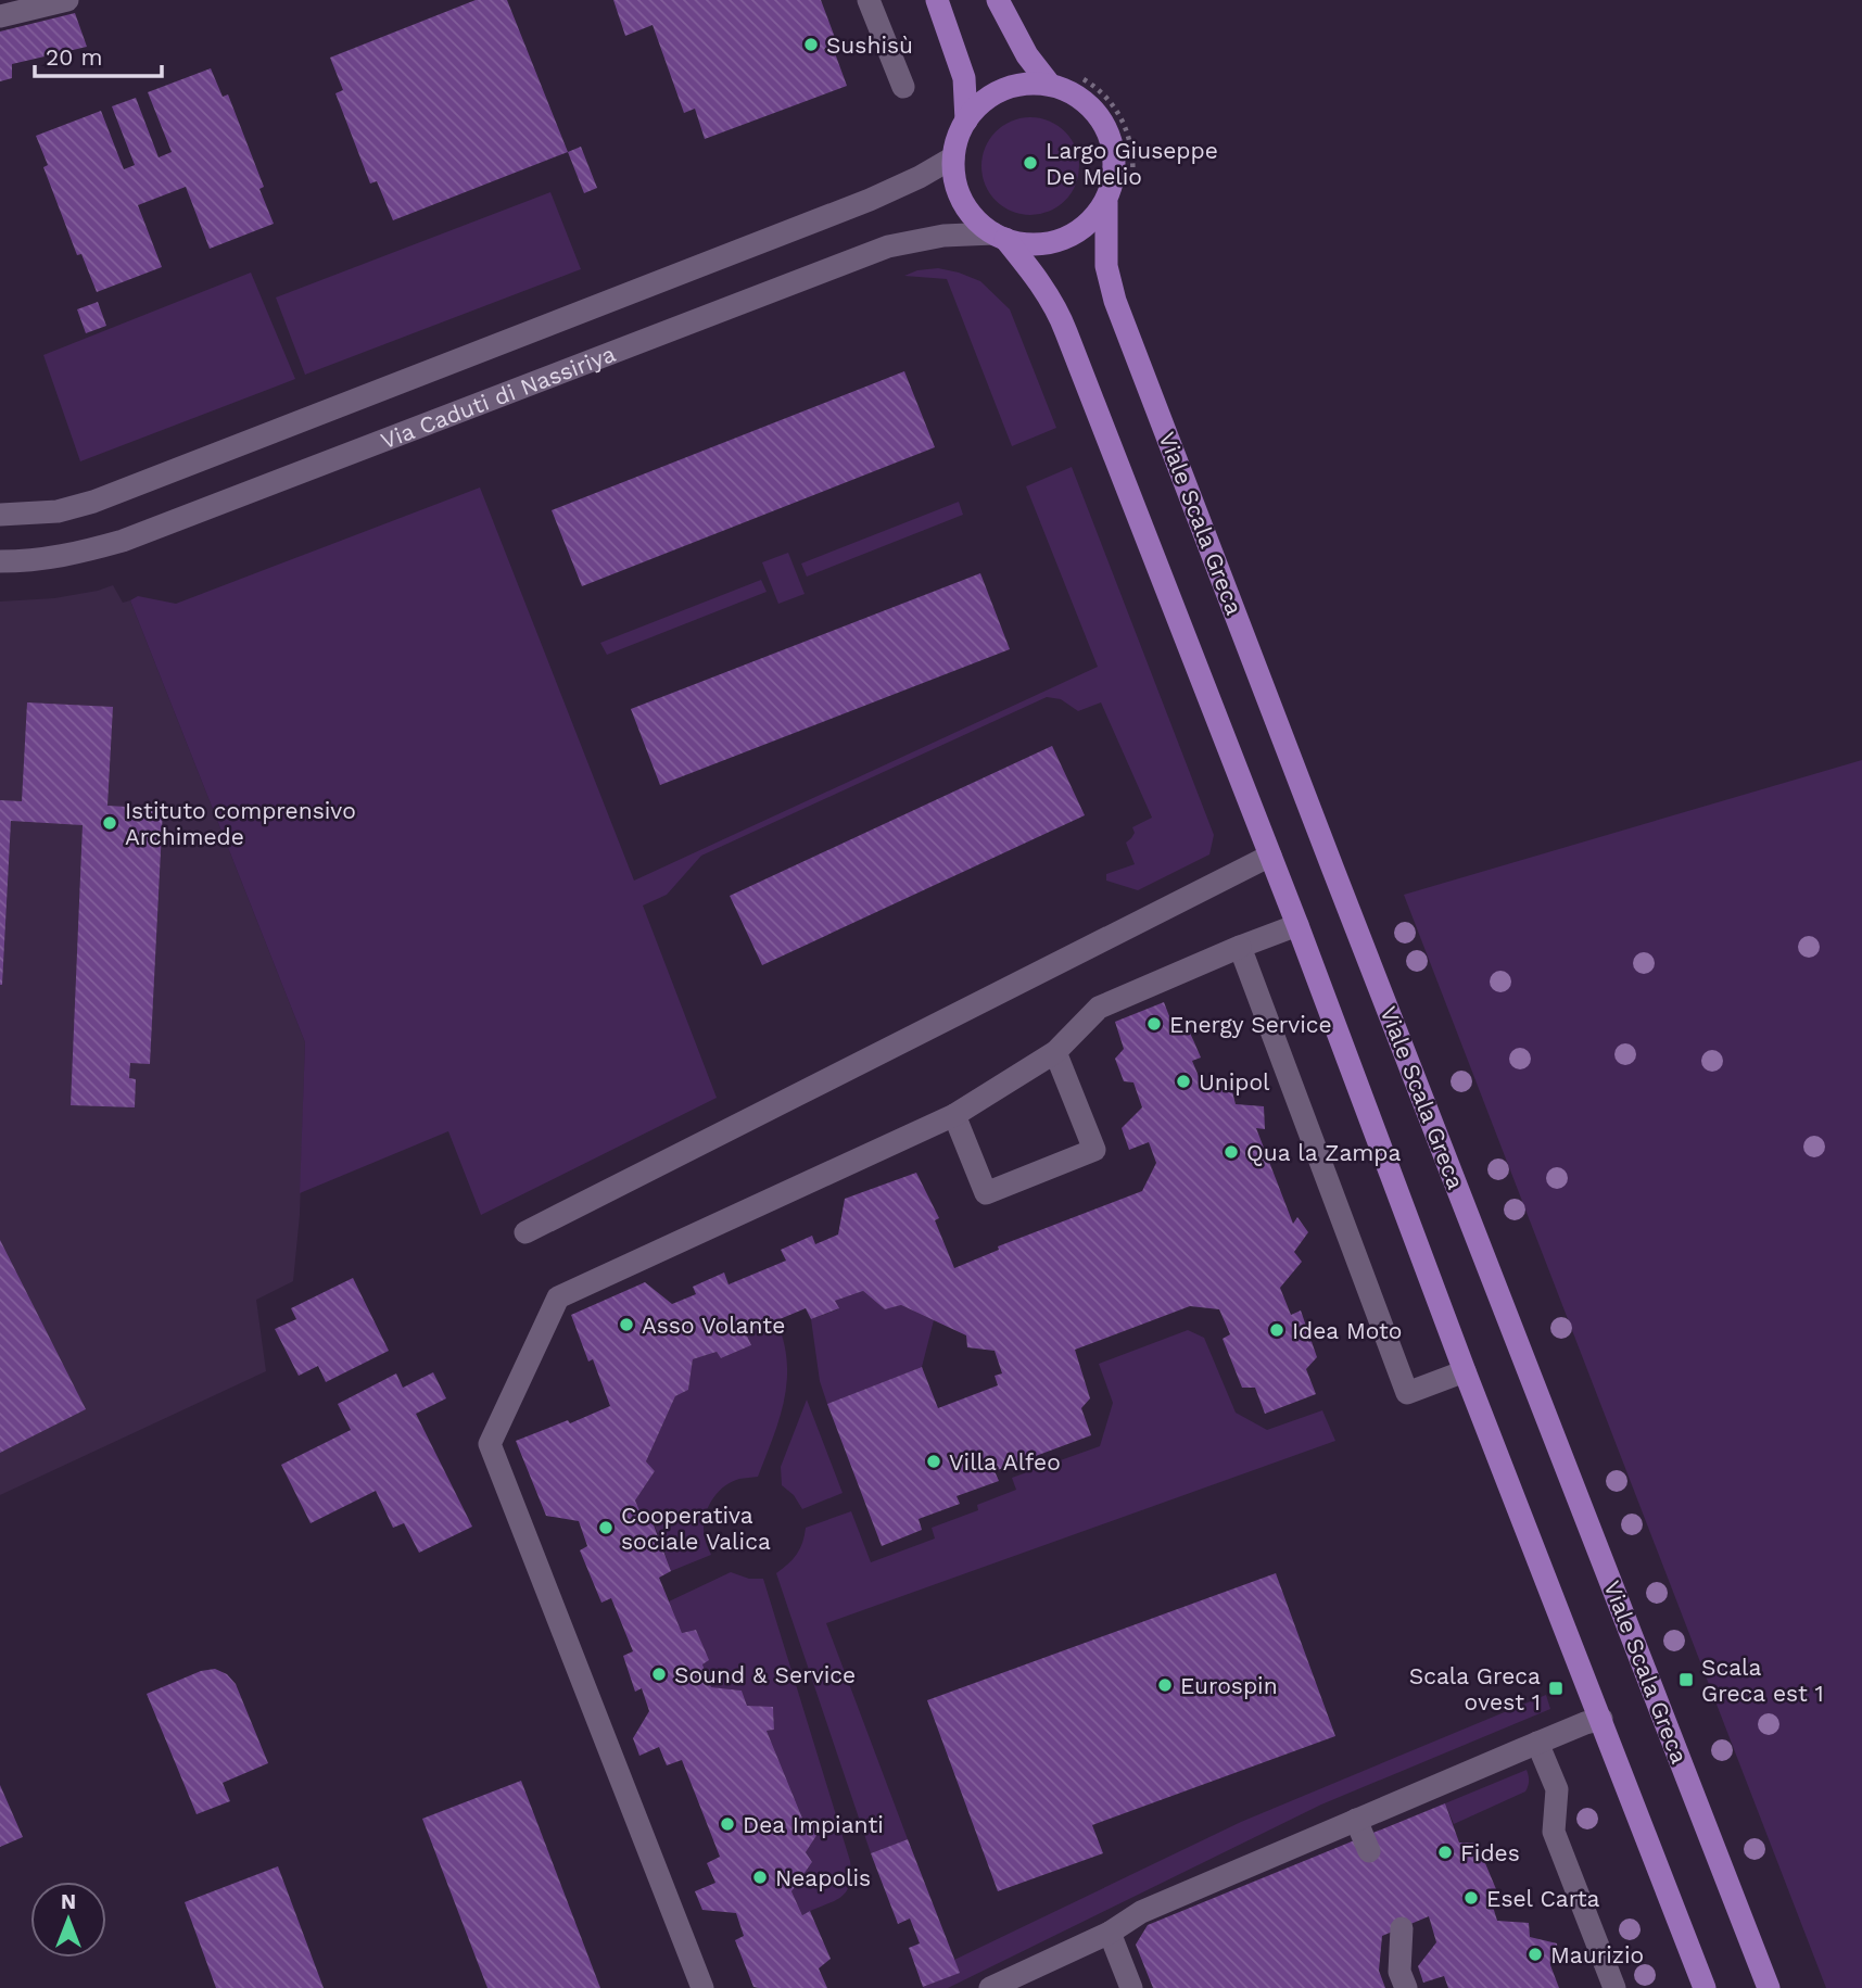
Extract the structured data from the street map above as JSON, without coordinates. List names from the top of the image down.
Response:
{
  "streets": {
    "main road": ["Viale Scala Greca"],
    "street": ["Via Caduti di Nassiriya"]
  },
  "crossings": [
    ["Via Caduti di Nassiriya", "Viale Scala Greca"]
  ],
  "places": {
    "other": [
      "Sushisù",
      "Largo Giuseppe De Melio",
      "Istituto comprensivo Archimede",
      "Energy Service",
      "Unipol",
      "Qua la Zampa",
      "Asso Volante",
      "Idea Moto",
      "Villa Alfeo",
      "Cooperativa sociale Valica",
      "Sound & Service",
      "Eurospin",
      "Dea Impianti",
      "Fides",
      "Neapolis",
      "Esel Carta",
      "Maurizio"
    ],
    "transit": ["Scala Greca est 1", "Scala Greca ovest 1"]
  },
  "scale_bar": "20 m",
  "north": "top"
}
